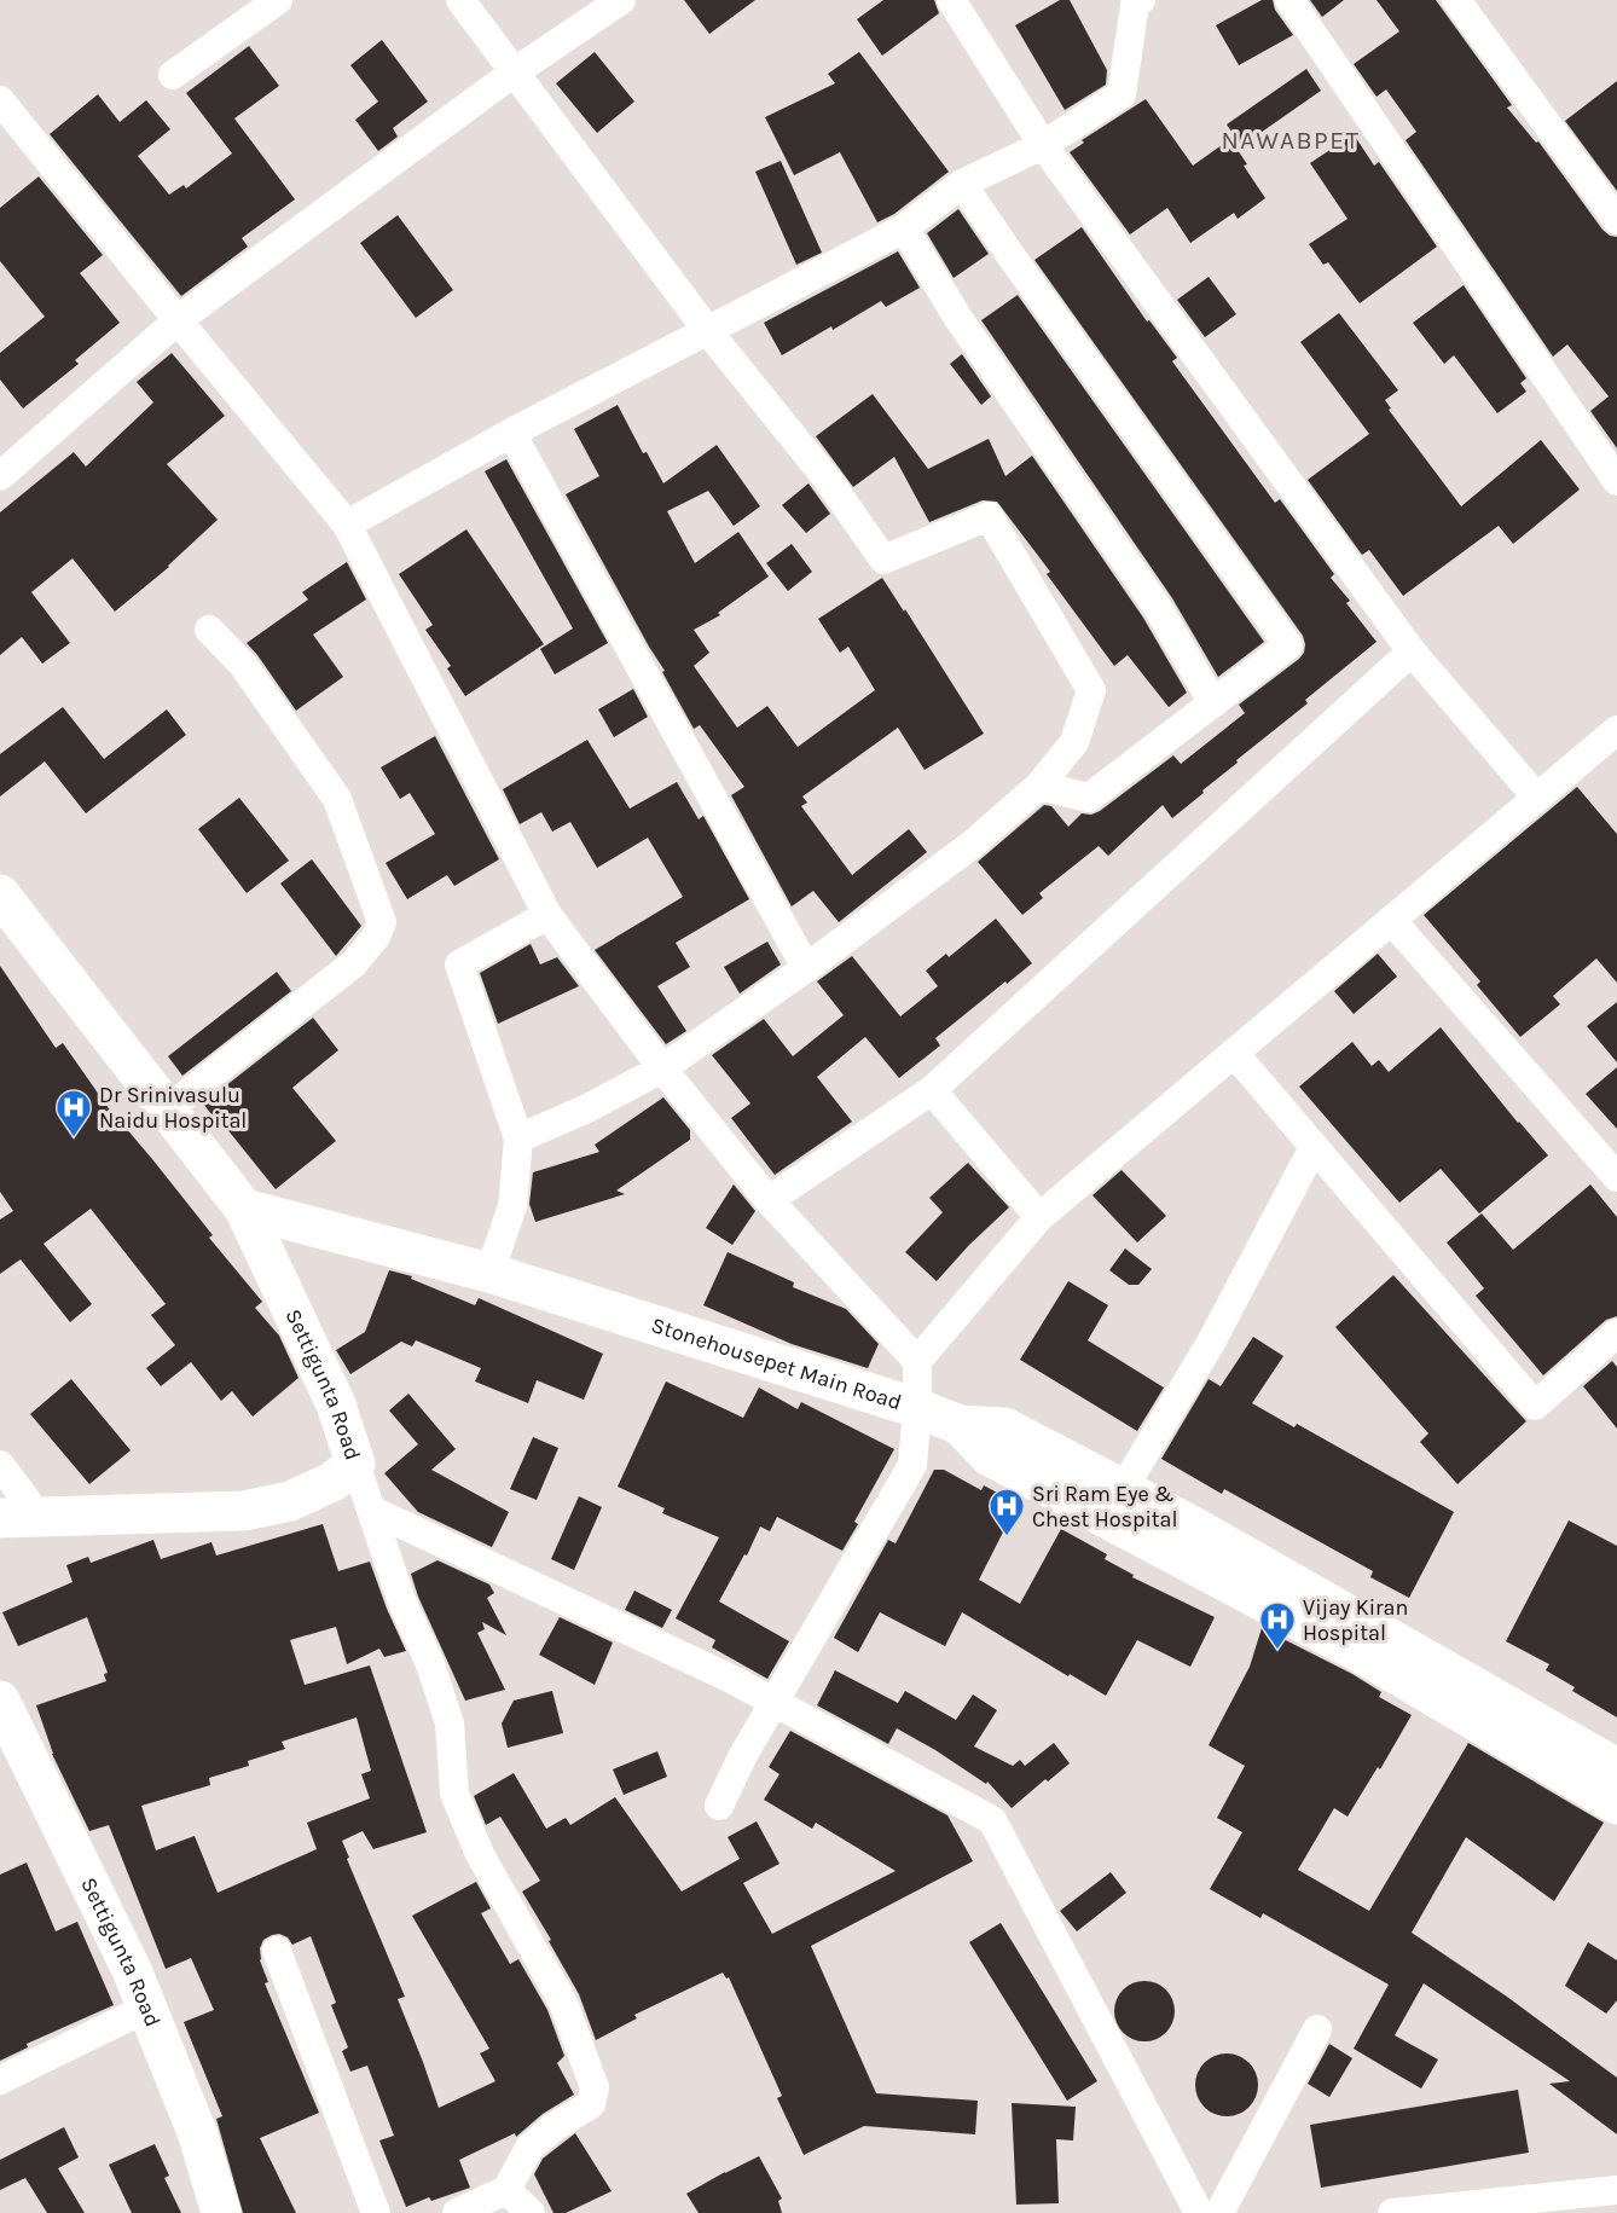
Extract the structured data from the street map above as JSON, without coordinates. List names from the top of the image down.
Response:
{
  "streets": {
    "main road": ["Stonehousepet Main Road", "Settigunta Road"]
  },
  "crossings": [
    ["Stonehousepet Main Road", "Settigunta Road"]
  ],
  "districts": ["NAWABPET"],
  "places": {
    "hospital": ["Dr Srinivasulu Naidu Hospital", "Sri Ram Eye & Chest Hospital", "Vijay Kiran Hospital"]
  }
}
